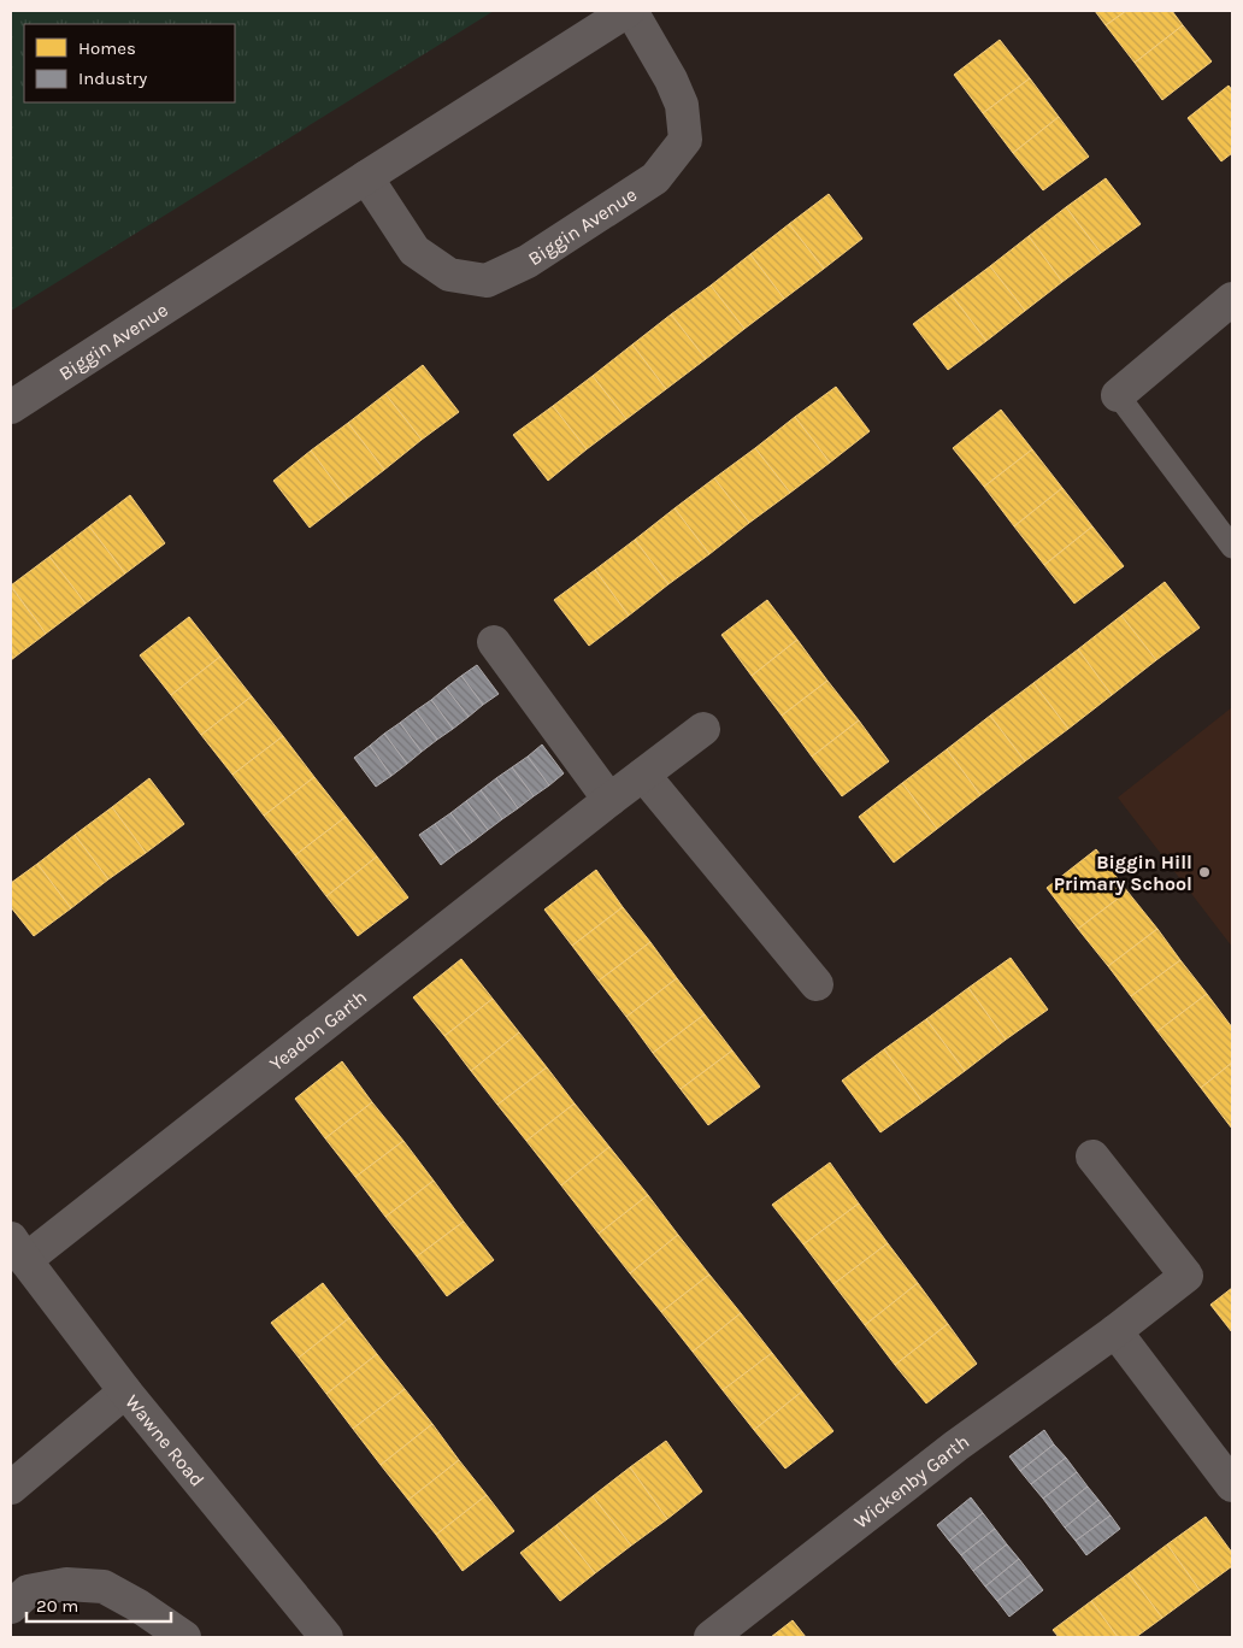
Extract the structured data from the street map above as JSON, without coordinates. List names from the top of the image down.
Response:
{
  "streets": {
    "street": [
      "Biggin Avenue",
      "Yeadon Garth",
      "Wawne Road",
      "Wickenby Garth"
    ]
  },
  "crossings": [
    ["Yeadon Garth", "Wawne Road"]
  ],
  "places": ["Biggin Hill Primary School"],
  "legend": ["Homes", "Industry"],
  "scale_bar": "20 m"
}
